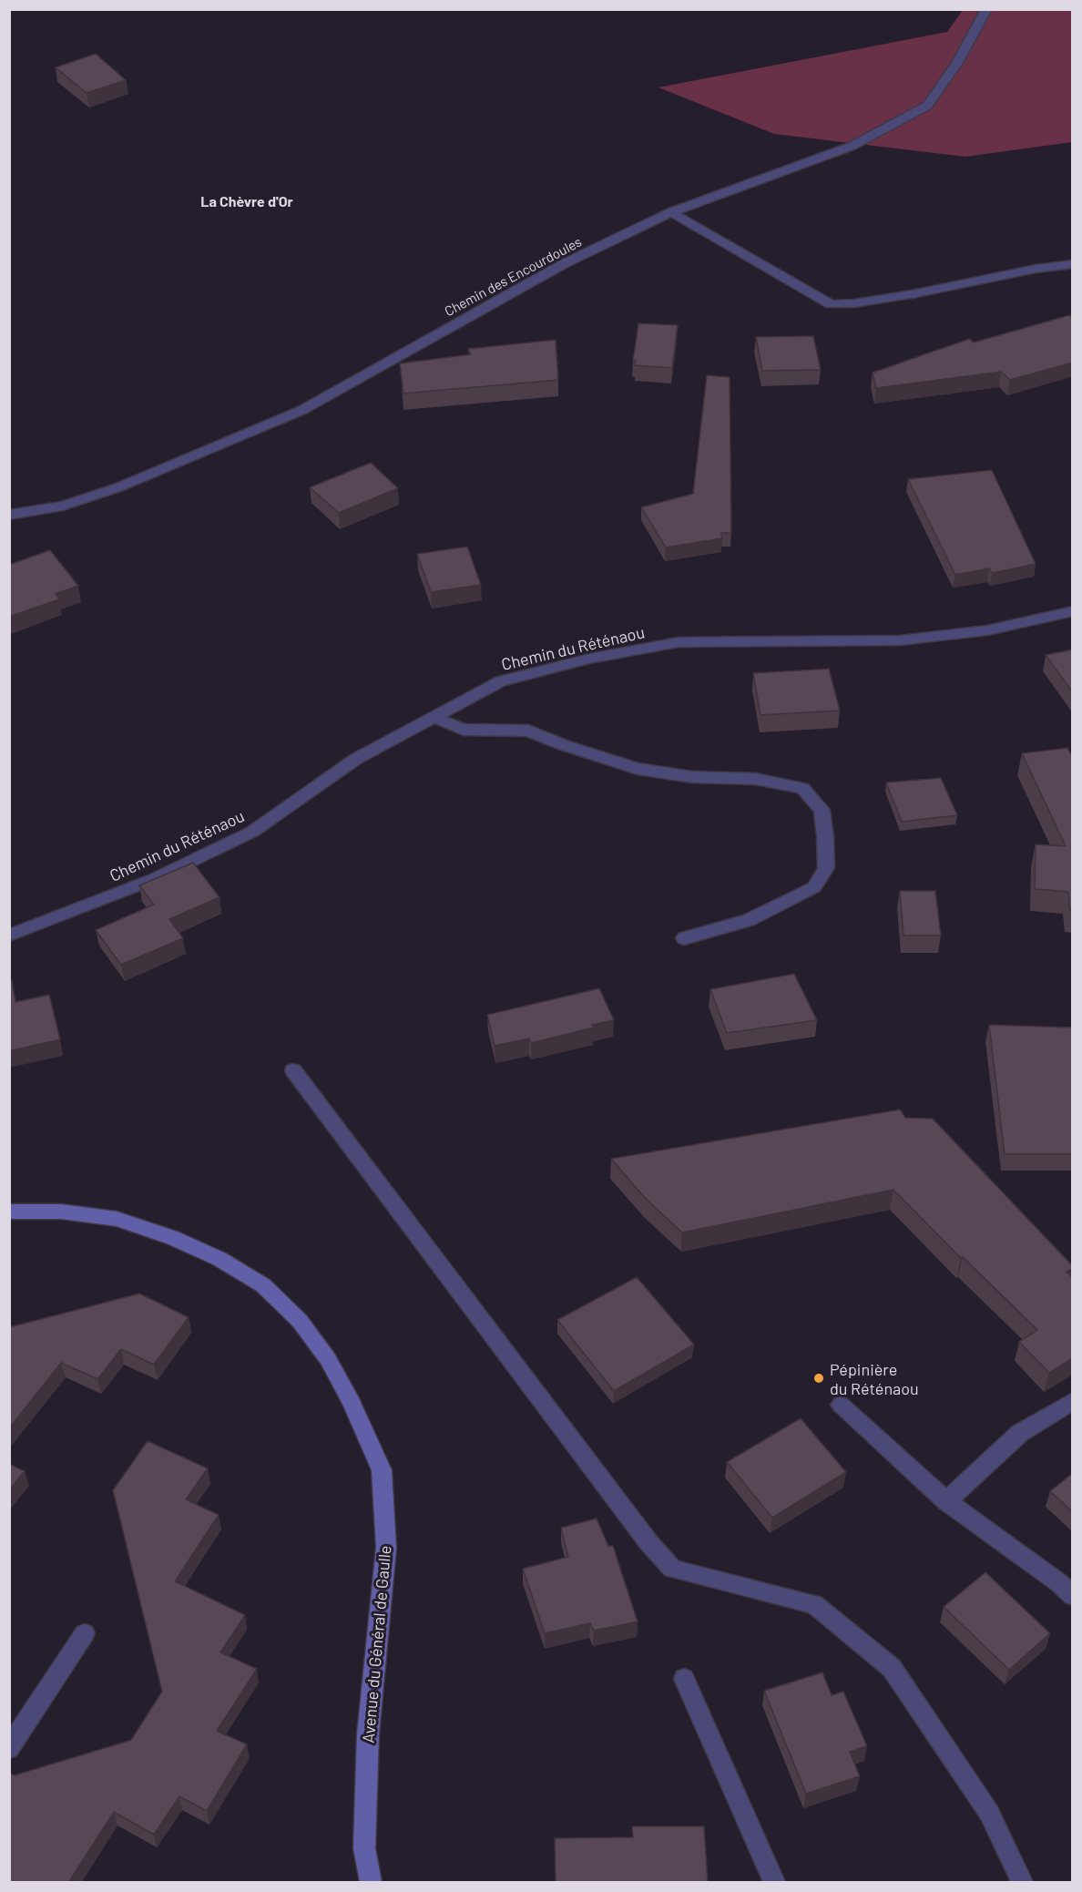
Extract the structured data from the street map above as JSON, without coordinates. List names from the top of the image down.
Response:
{
  "streets": {
    "main road": ["Avenue du Général de Gaulle"],
    "street": ["Chemin des Encourdoules", "Chemin du Réténaou"]
  },
  "districts": ["La Chèvre d'Or"],
  "places": ["Pépinière du Réténaou"]
}
